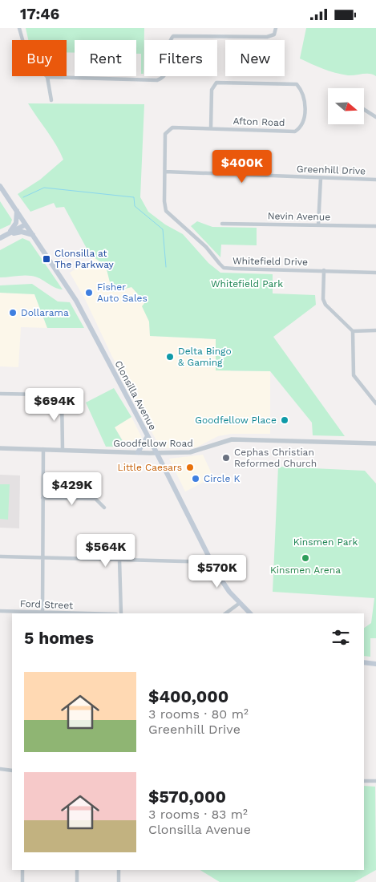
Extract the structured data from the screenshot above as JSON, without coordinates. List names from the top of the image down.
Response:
{
  "streets": {
    "main road": ["Clonsilla Avenue"],
    "street": [
      "Afton Road",
      "Greenhill Drive",
      "Nevin Avenue",
      "Whitefield Drive",
      "Goodfellow Road",
      "Ford Street"
    ]
  },
  "crossings": [
    ["Afton Road", "Greenhill Drive"],
    ["Afton Road", "Whitefield Drive"],
    ["Clonsilla Avenue", "Goodfellow Road"]
  ],
  "parks": ["Whitefield Park", "Kinsmen Park"],
  "places": {
    "transit": ["Clonsilla at The Parkway"],
    "other": [
      "Fisher Auto Sales",
      "Dollarama",
      "Delta Bingo & Gaming",
      "Goodfellow Place",
      "Cephas Christian Reformed Church",
      "Little Caesars",
      "Circle K",
      "Kinsmen Arena"
    ]
  },
  "north": "right",
  "page": {
    "status": "17:46",
    "chip": [
      "Buy",
      "Rent",
      "Filters",
      "New"
    ],
    "price": [
      "$400K",
      "$694K",
      "$429K",
      "$564K",
      "$570K"
    ],
    "heading": "5 homes",
    "list": [
      {
        "name": "$400,000",
        "note": "3 rooms · 80 m² · Greenhill Drive"
      },
      {
        "name": "$570,000",
        "note": "3 rooms · 83 m² · Clonsilla Avenue"
      }
    ]
  }
}
